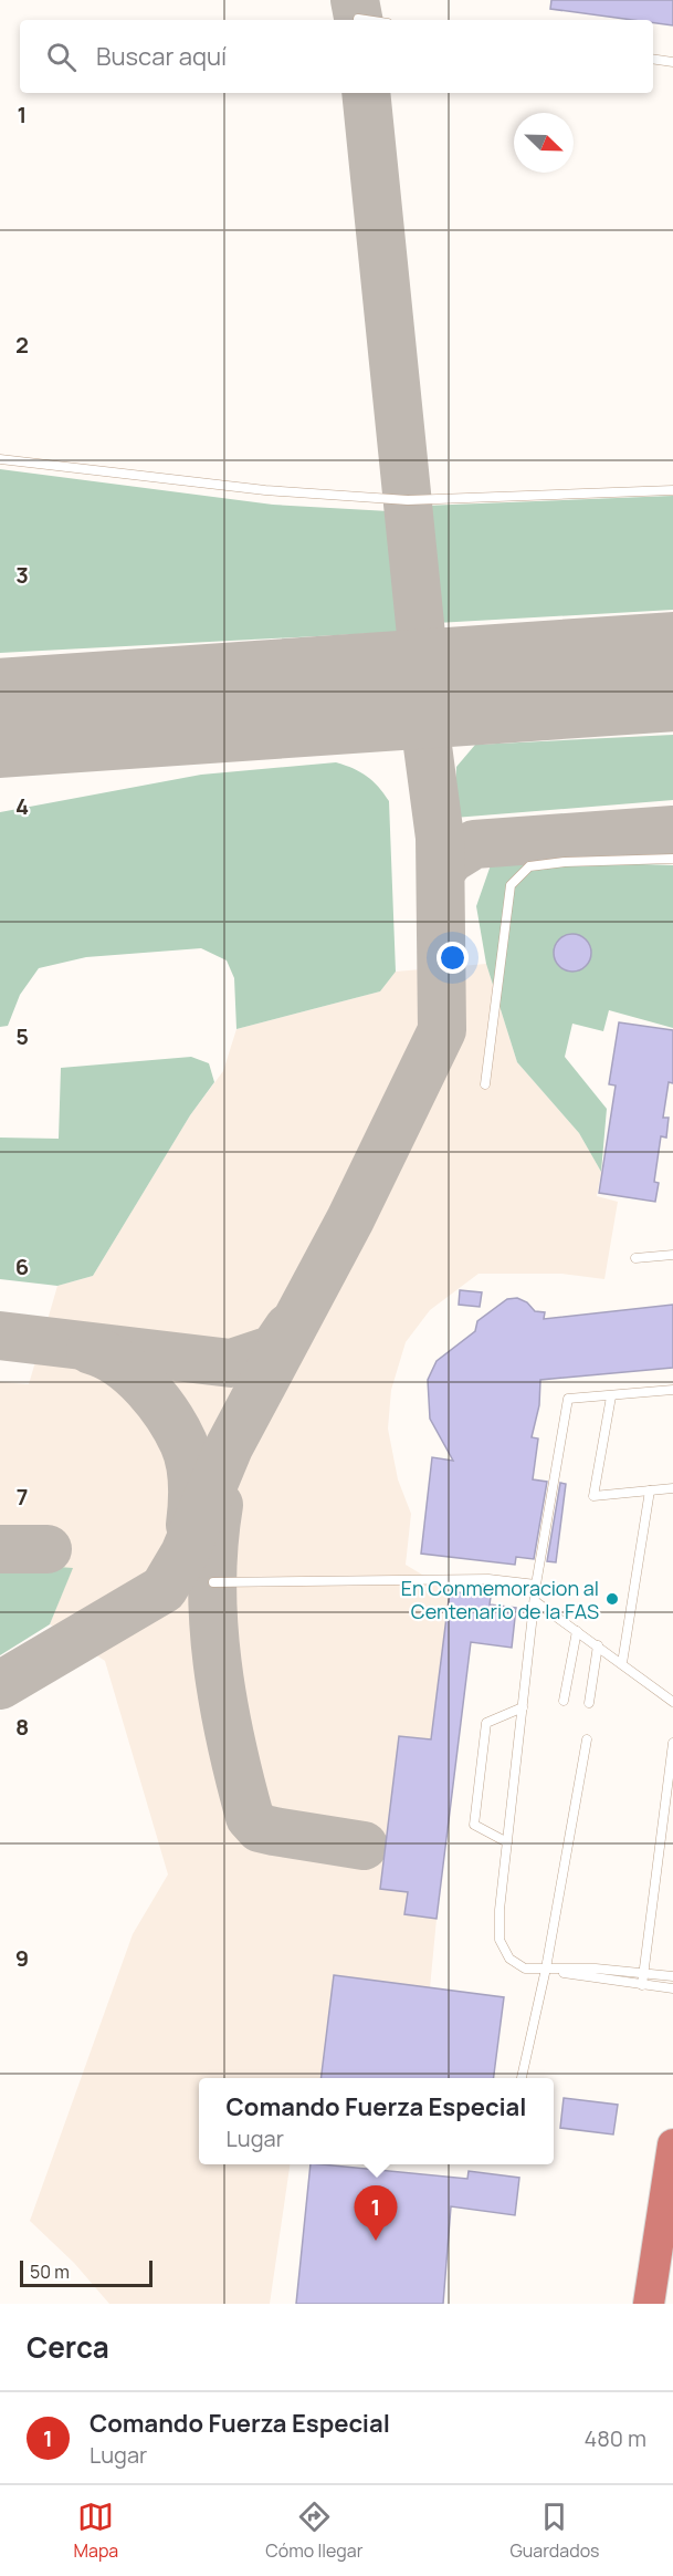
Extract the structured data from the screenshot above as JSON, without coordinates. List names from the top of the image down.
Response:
{
  "places": ["En Conmemoracion al Centenario de la FAS"],
  "scale_bar": "50 m",
  "north": "bottom right",
  "page": {
    "search": "Buscar aquí",
    "popup": ["Comando Fuerza Especial", "Lugar"],
    "pins": "1",
    "scale": "50 m",
    "heading": "Cerca",
    "list": [
      {
        "mark": "1",
        "name": "Comando Fuerza Especial",
        "note": "Lugar",
        "value": "480 m"
      }
    ],
    "nav": ["Mapa", "Cómo llegar", "Guardados"]
  },
  "grid": {
    "rows": [
      "1",
      "2",
      "3",
      "4",
      "5",
      "6",
      "7",
      "8",
      "9"
    ]
  }
}
